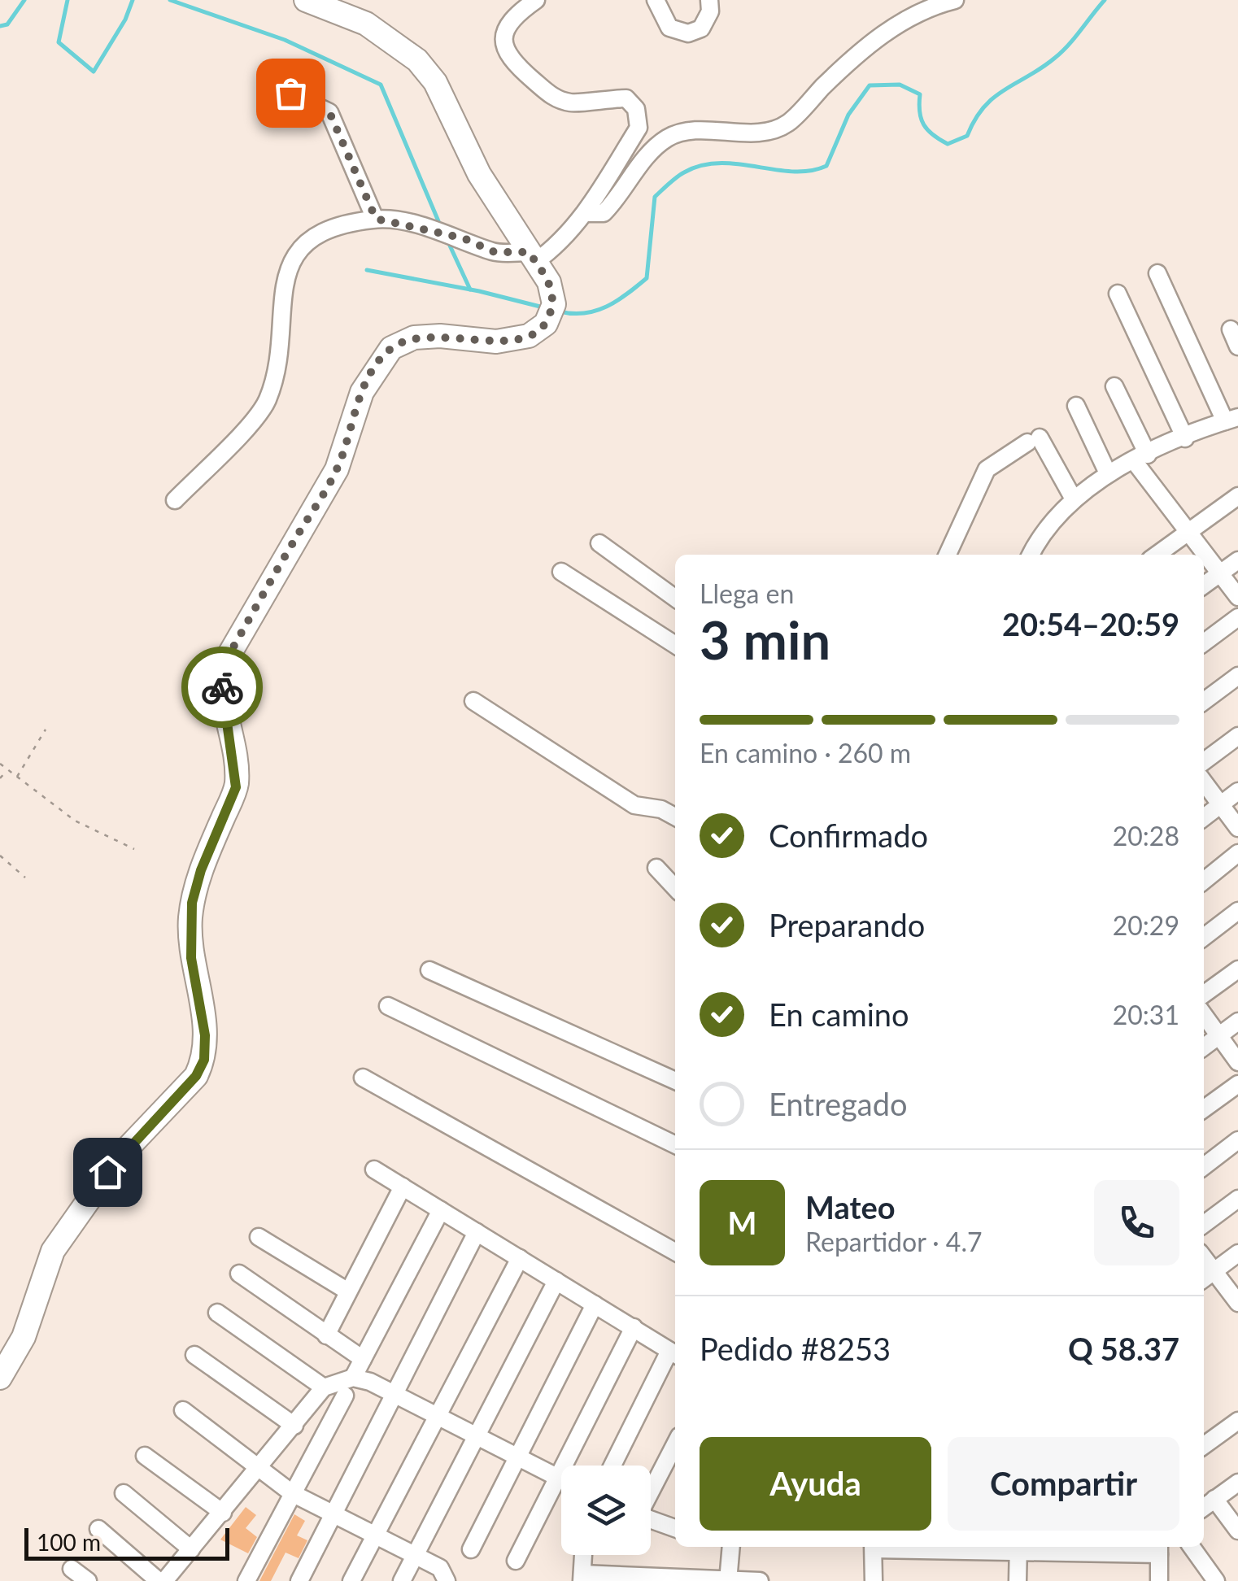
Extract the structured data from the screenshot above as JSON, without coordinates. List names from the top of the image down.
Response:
{
  "scale_bar": "100 m",
  "page": {
    "heading": ["3 min", "Llega en", "20:54–20:59"],
    "panel": [
      "Mateo",
      "Repartidor · 4.7",
      "Pedido #8253",
      "Q 58.37"
    ],
    "bar": "En camino · 260 m",
    "list": [
      ["Confirmado", "20:28"],
      ["Preparando", "20:29"],
      ["En camino", "20:31"],
      "Entregado"
    ],
    "round": "M",
    "buttons": ["Ayuda", "Compartir"],
    "scale": "100 m"
  }
}
